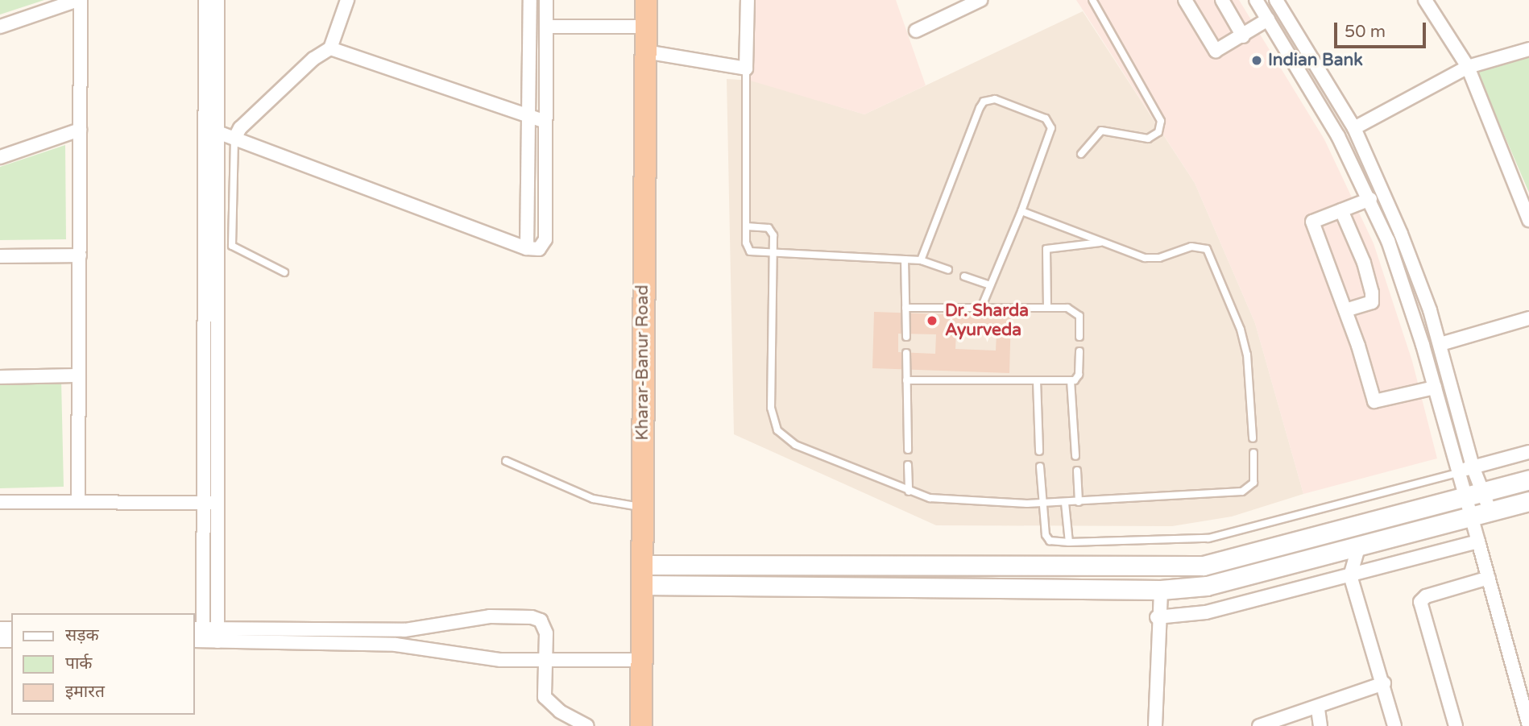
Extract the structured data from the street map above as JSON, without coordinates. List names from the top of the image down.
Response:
{
  "streets": {
    "highway": ["Kharar-Banur Road"]
  },
  "places": ["Indian Bank", "Dr. Sharda Ayurveda"],
  "legend": ["सड़क", "पार्क", "इमारत"],
  "scale_bar": "50 m"
}
